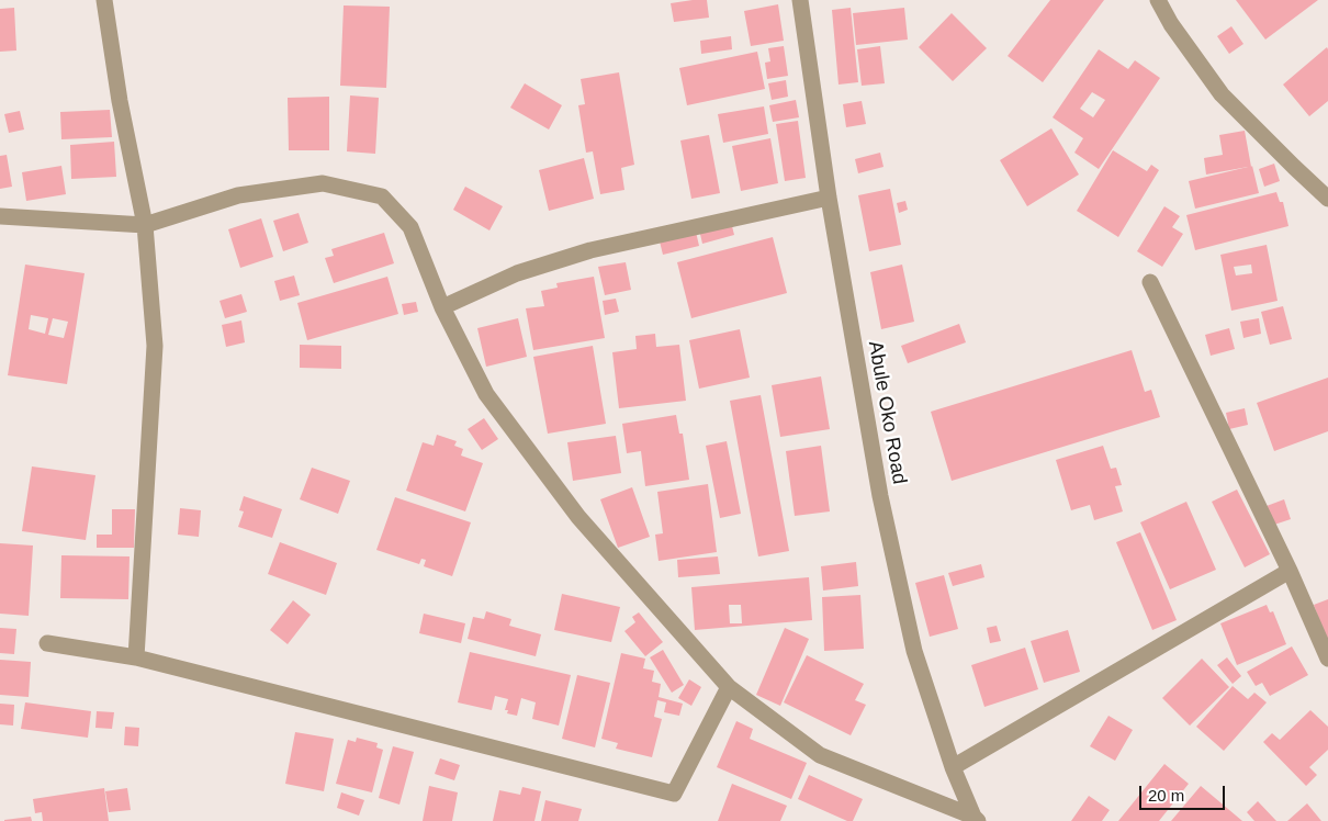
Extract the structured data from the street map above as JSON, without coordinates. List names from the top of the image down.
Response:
{
  "streets": {
    "street": ["Abule Oko Road"]
  },
  "scale_bar": "20 m"
}
